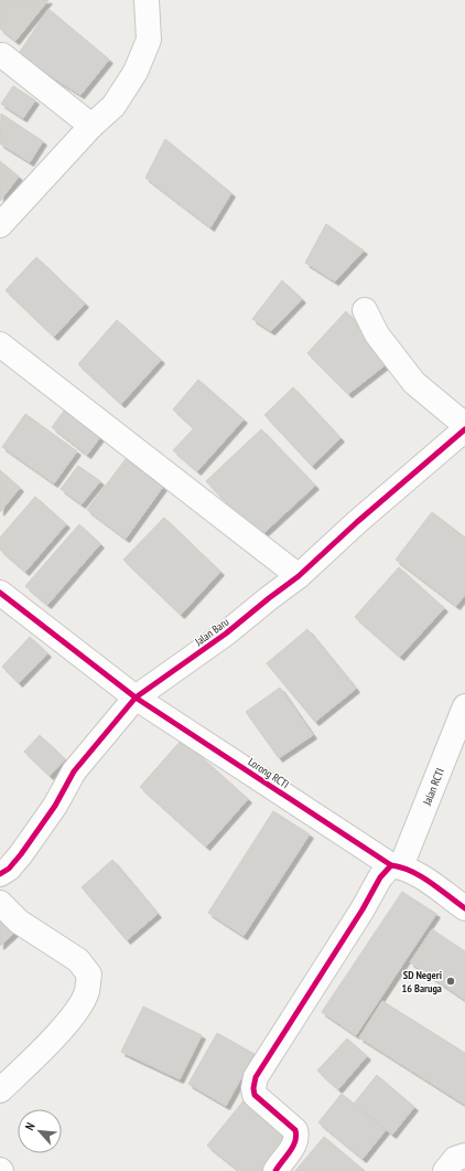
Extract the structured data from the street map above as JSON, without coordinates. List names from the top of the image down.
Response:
{
  "streets": {
    "street": ["Jalan Baru", "Lorong RCTI", "Jalan RCTI"]
  },
  "crossings": [
    ["Jalan Baru", "Lorong RCTI"],
    ["Lorong RCTI", "Jalan RCTI"]
  ],
  "places": ["SD Negeri 16 Baruga"],
  "north": "top left"
}
